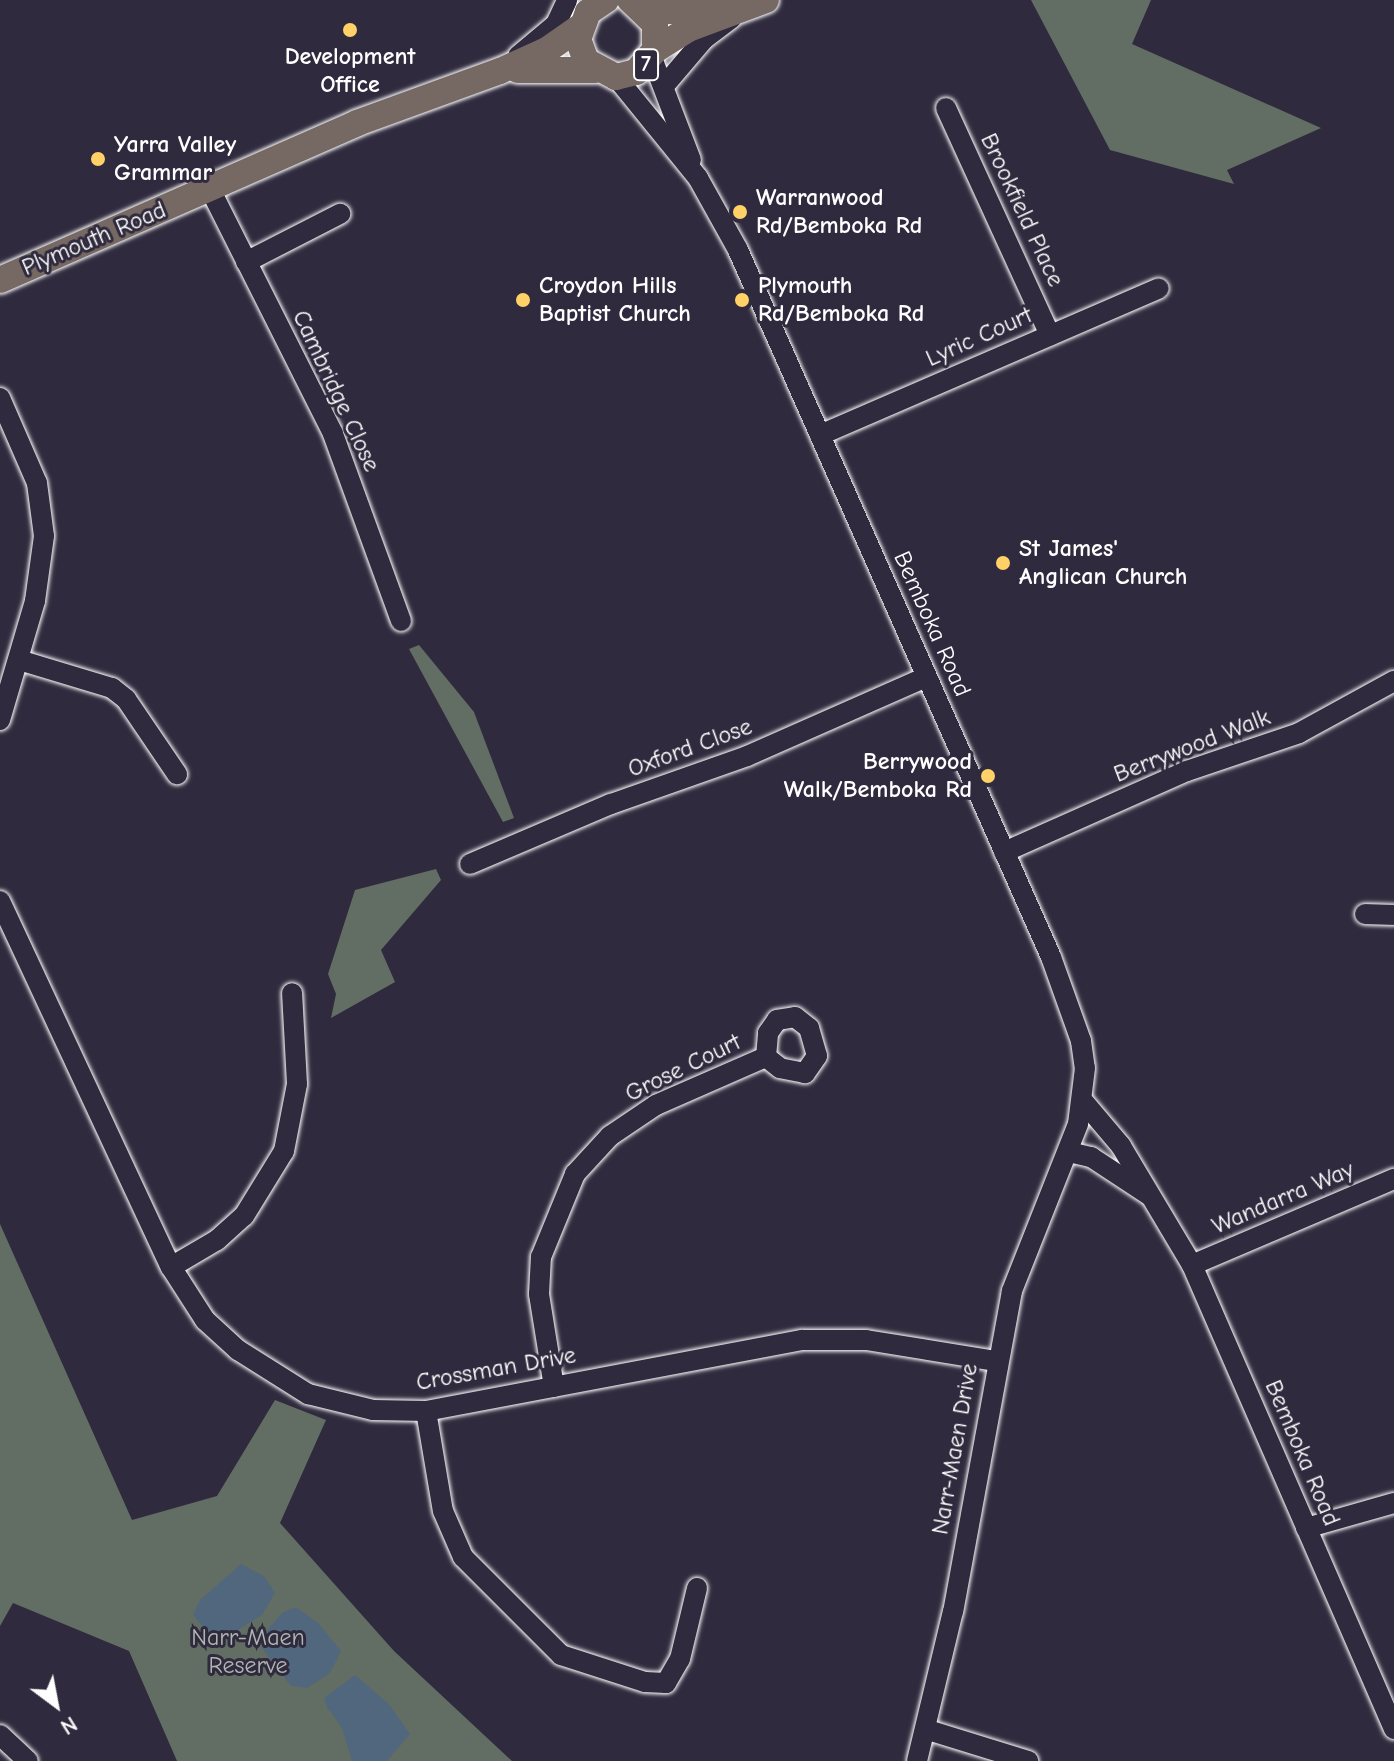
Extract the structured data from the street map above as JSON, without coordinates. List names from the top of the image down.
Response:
{
  "streets": {
    "main road": ["7", "Plymouth Road"],
    "street": [
      "Brookfield Place",
      "Lyric Court",
      "Cambridge Close",
      "Bemboka Road",
      "Berrywood Walk",
      "Oxford Close",
      "Grose Court",
      "Wandarra Way",
      "Crossman Drive",
      "Narr-Maen Drive"
    ]
  },
  "crossings": [
    ["7", "Plymouth Road"],
    ["7", "Bemboka Road"],
    ["Brookfield Place", "Lyric Court"],
    ["Plymouth Road", "Cambridge Close"],
    ["Plymouth Road", "Bemboka Road"],
    ["Lyric Court", "Bemboka Road"],
    ["Bemboka Road", "Berrywood Walk"],
    ["Bemboka Road", "Oxford Close"],
    ["Bemboka Road", "Wandarra Way"],
    ["Bemboka Road", "Narr-Maen Drive"],
    ["Grose Court", "Crossman Drive"],
    ["Crossman Drive", "Narr-Maen Drive"]
  ],
  "parks": ["Narr-Maen Reserve"],
  "places": [
    "Development Office",
    "Yarra Valley Grammar",
    "Warranwood Rd/Bemboka Rd",
    "Croydon Hills Baptist Church",
    "Plymouth Rd/Bemboka Rd",
    "St James' Anglican Church",
    "Berrywood Walk/Bemboka Rd"
  ],
  "north": "bottom right"
}
